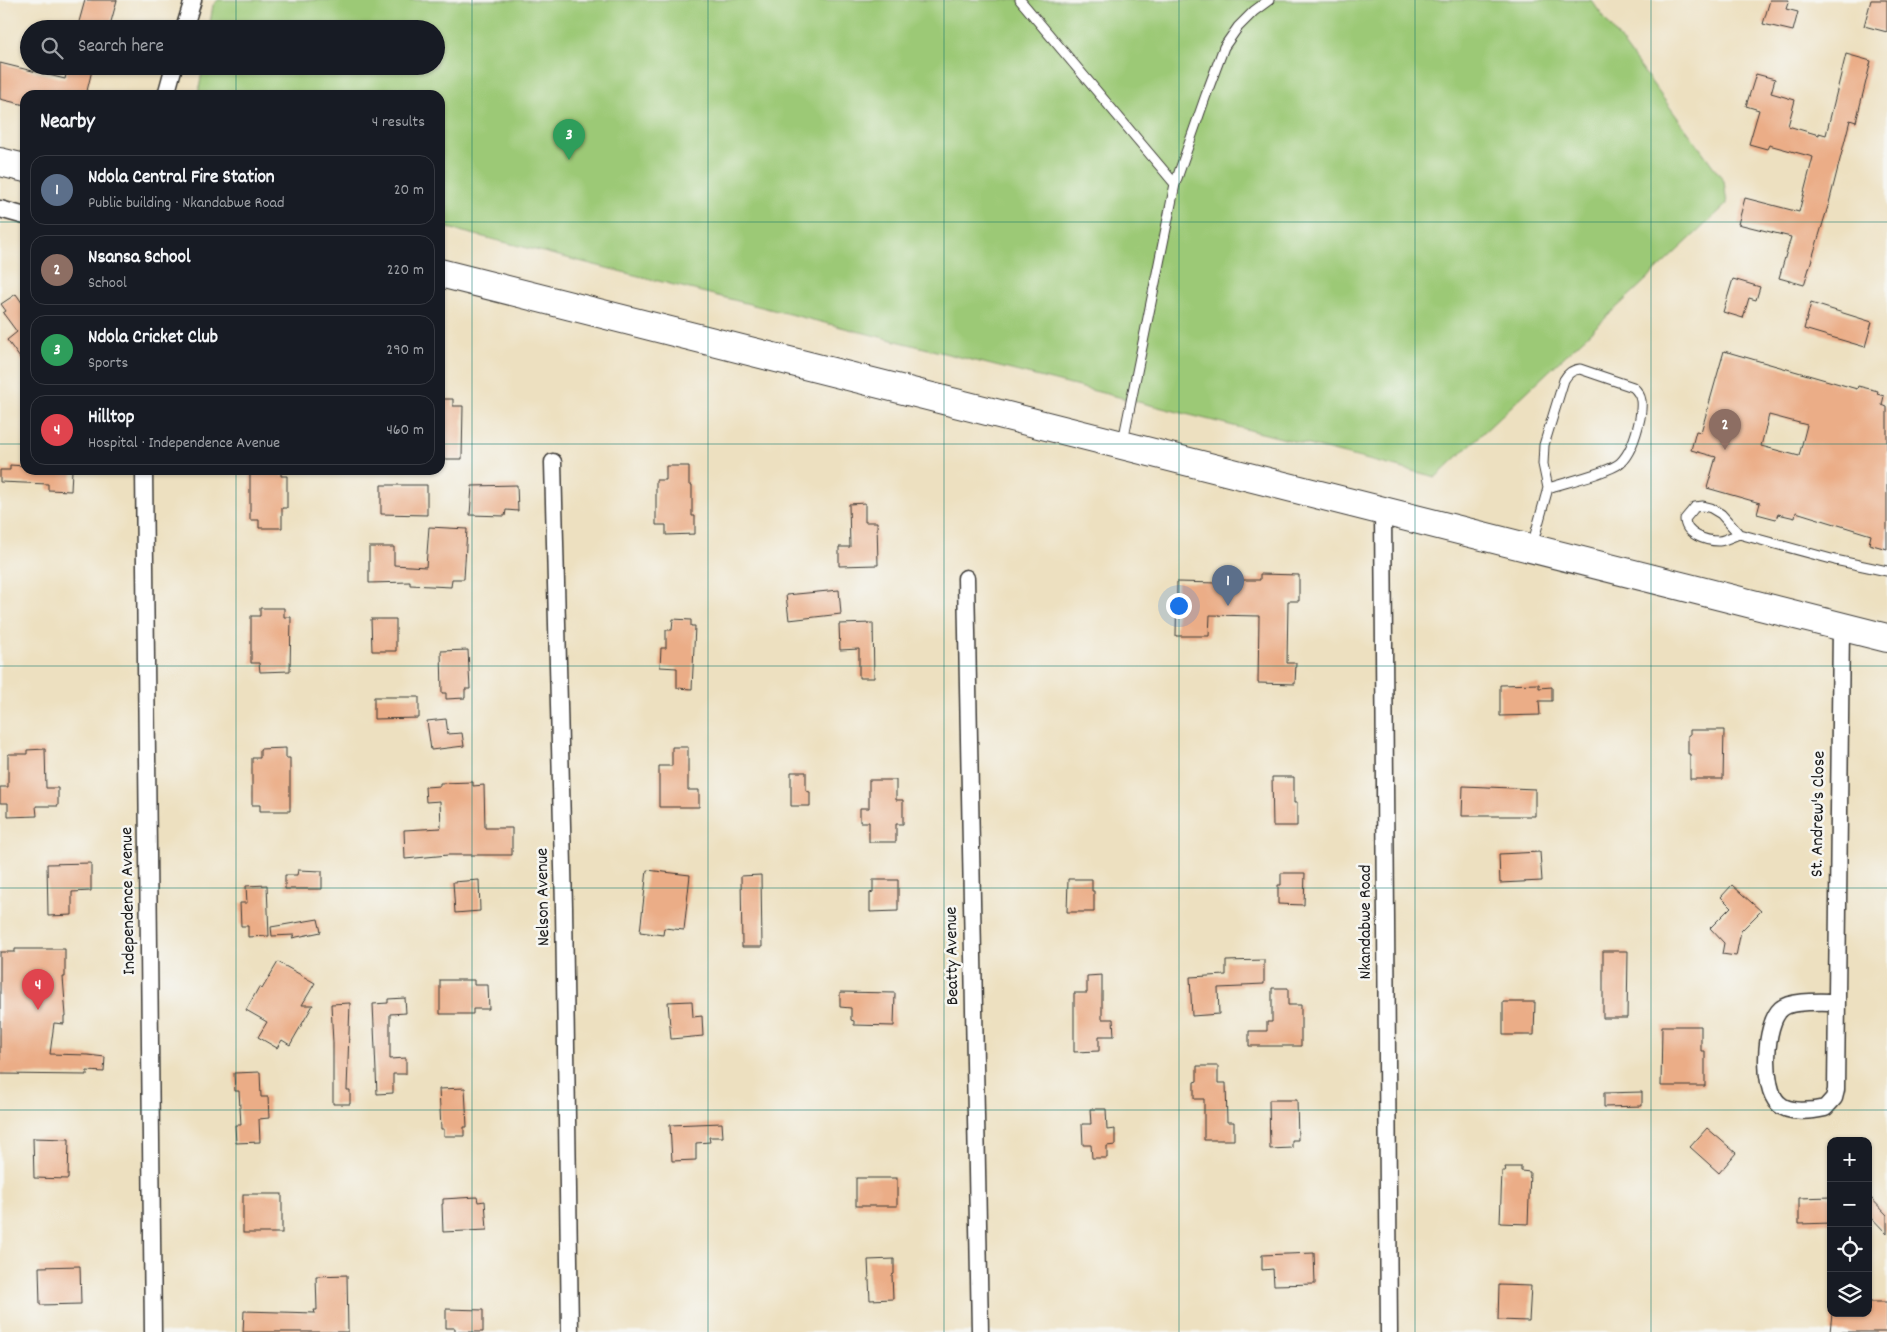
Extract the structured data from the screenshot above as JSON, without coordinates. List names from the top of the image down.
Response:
{
  "streets": {
    "street": [
      "St. Andrew's Close",
      "Nelson Avenue",
      "Independence Avenue",
      "Nkandabwe Road",
      "Beatty Avenue"
    ]
  },
  "page": {
    "search": "Search here",
    "heading": ["Nearby", "4 results"],
    "pins": [
      "3",
      "2",
      "1",
      "4"
    ],
    "list": [
      {
        "mark": "1",
        "name": "Ndola Central Fire Station",
        "note": "Public building · Nkandabwe Road",
        "value": "20 m"
      },
      {
        "mark": "2",
        "name": "Nsansa School",
        "note": "School",
        "value": "220 m"
      },
      {
        "mark": "3",
        "name": "Ndola Cricket Club",
        "note": "Sports",
        "value": "290 m"
      },
      {
        "mark": "4",
        "name": "Hilltop",
        "note": "Hospital · Independence Avenue",
        "value": "460 m"
      }
    ],
    "map_buttons": ["+", "−"]
  }
}
